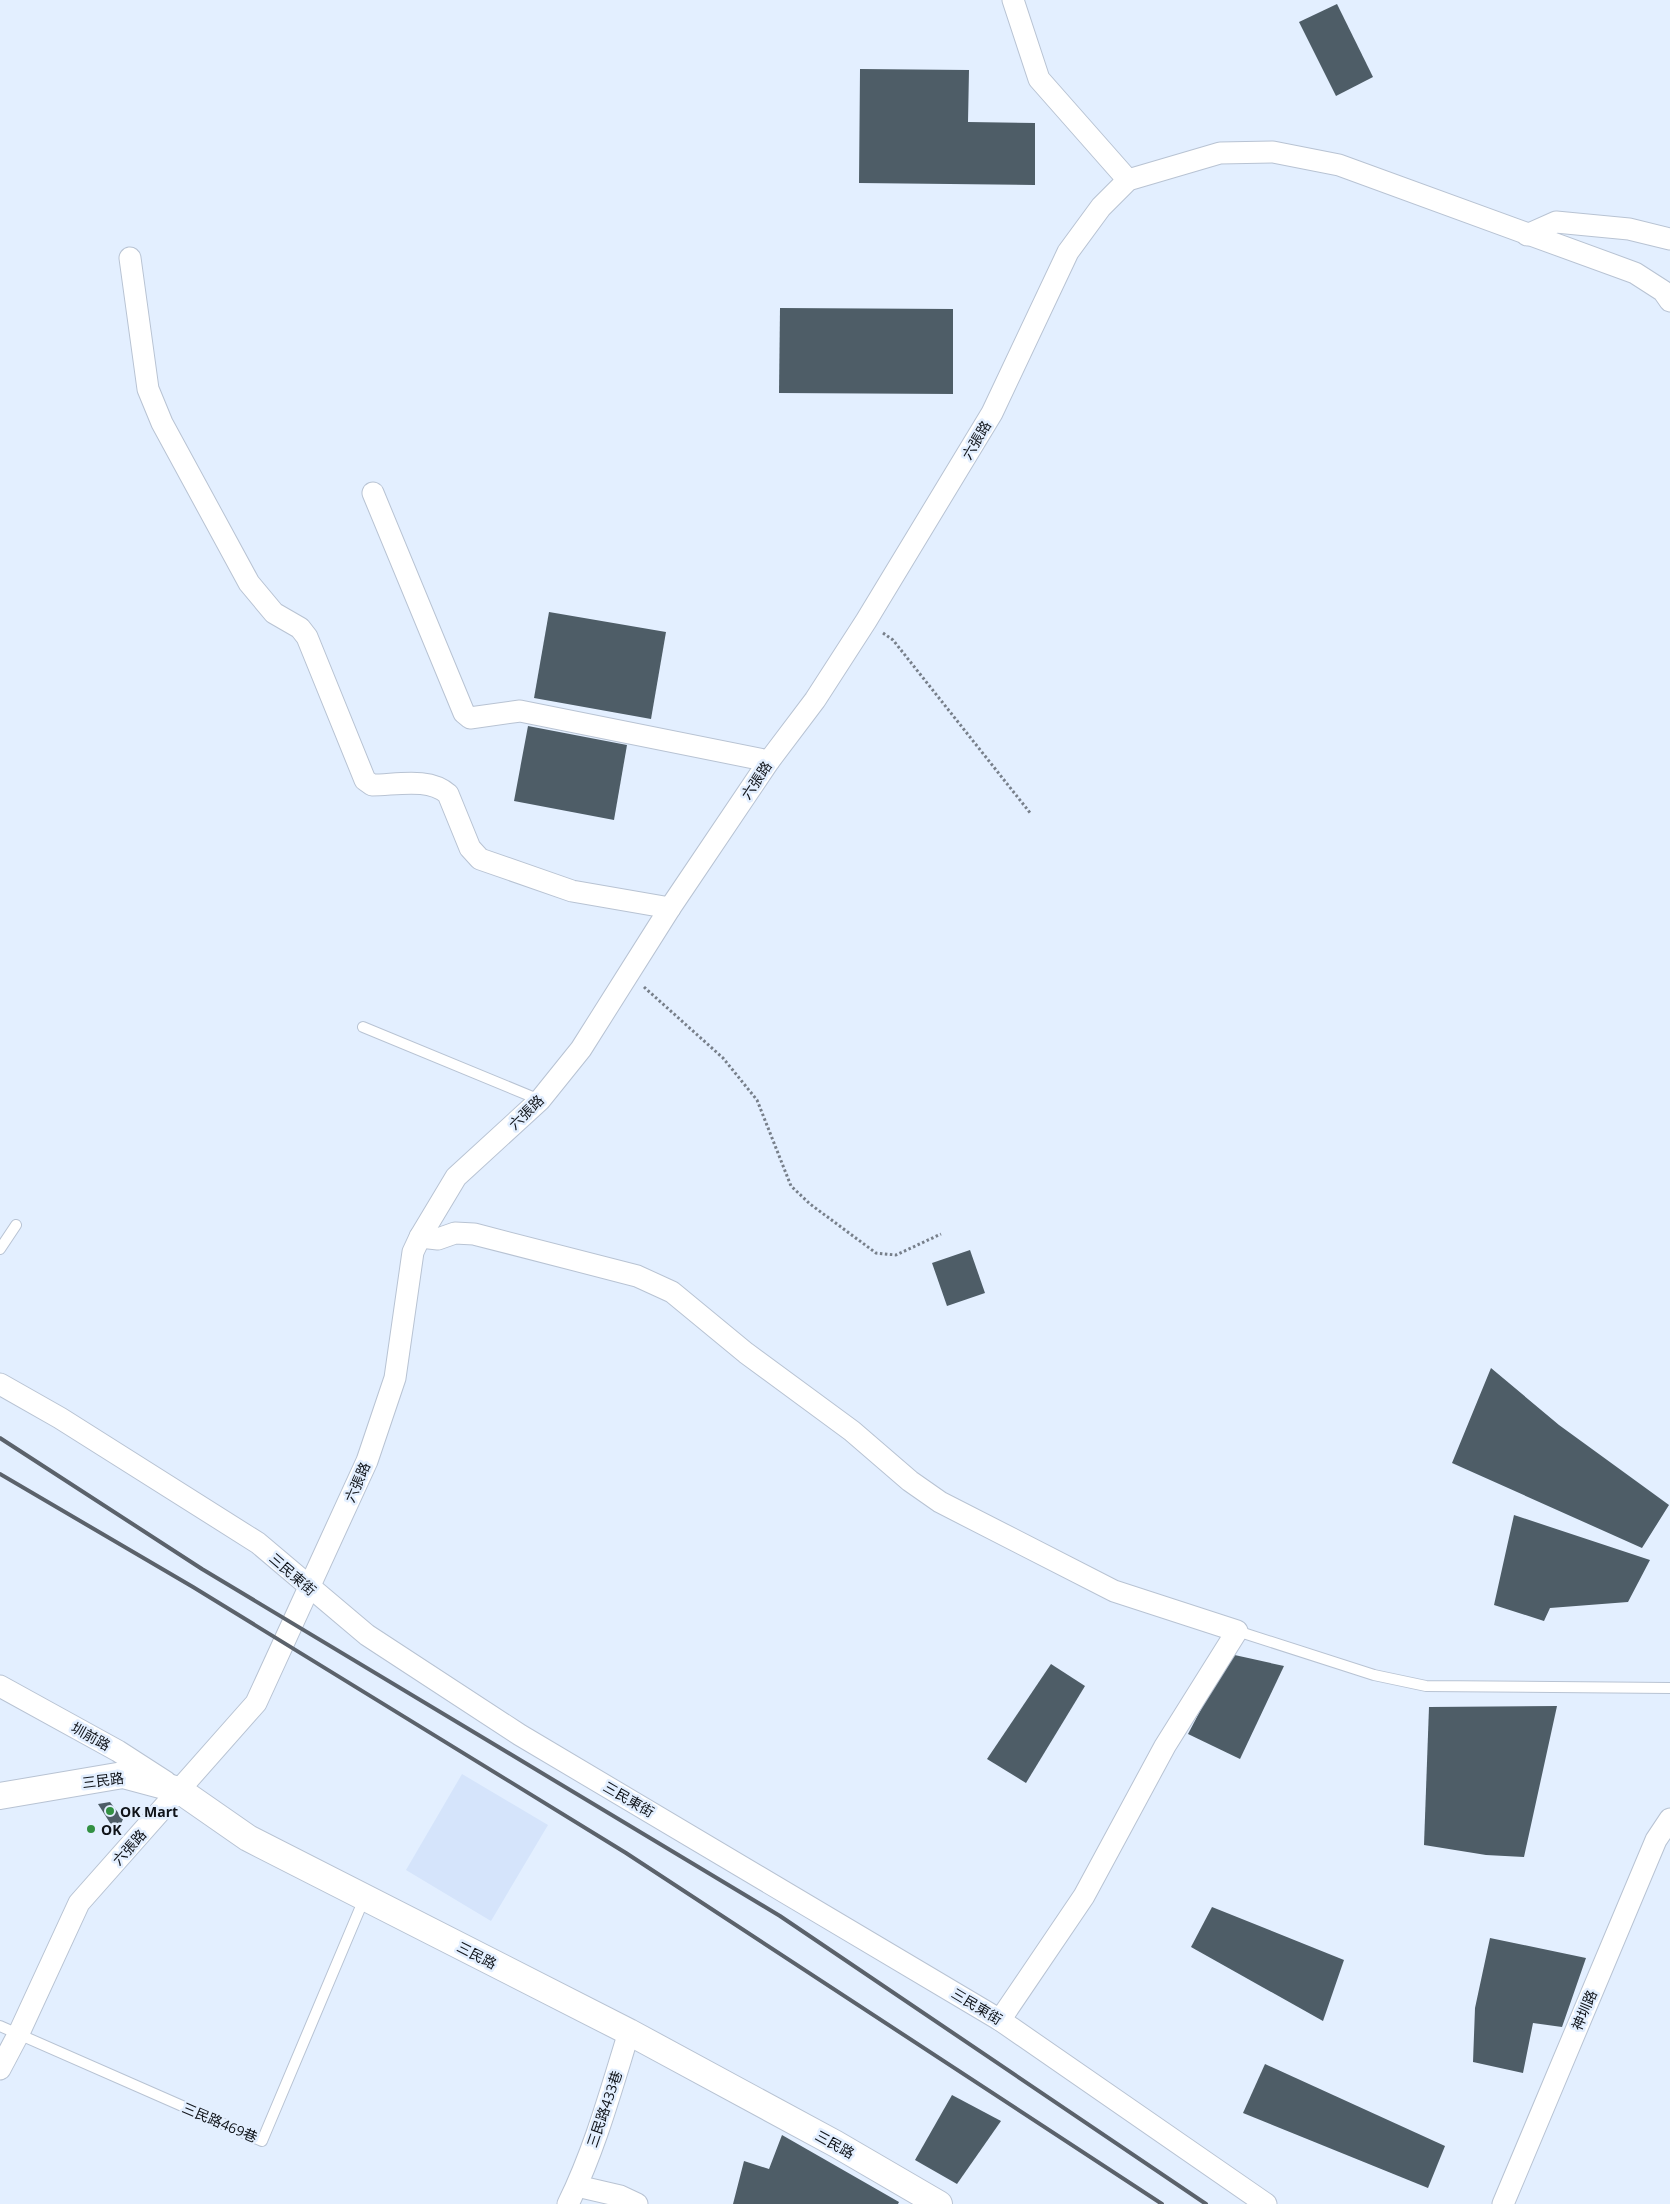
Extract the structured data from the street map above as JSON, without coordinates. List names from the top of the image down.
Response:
{
  "streets": {
    "street": [
      "六張路",
      "三民東街",
      "圳前路",
      "三民路",
      "神圳路",
      "三民路433巷"
    ],
    "lane": ["三民路469巷"]
  },
  "crossings": [
    ["六張路", "三民東街"],
    ["六張路", "圳前路"],
    ["六張路", "三民路"],
    ["六張路", "三民路469巷"],
    ["圳前路", "三民路"],
    ["三民路", "三民路433巷"],
    ["三民路", "三民路469巷"]
  ],
  "places": ["OK Mart", "OK"]
}
